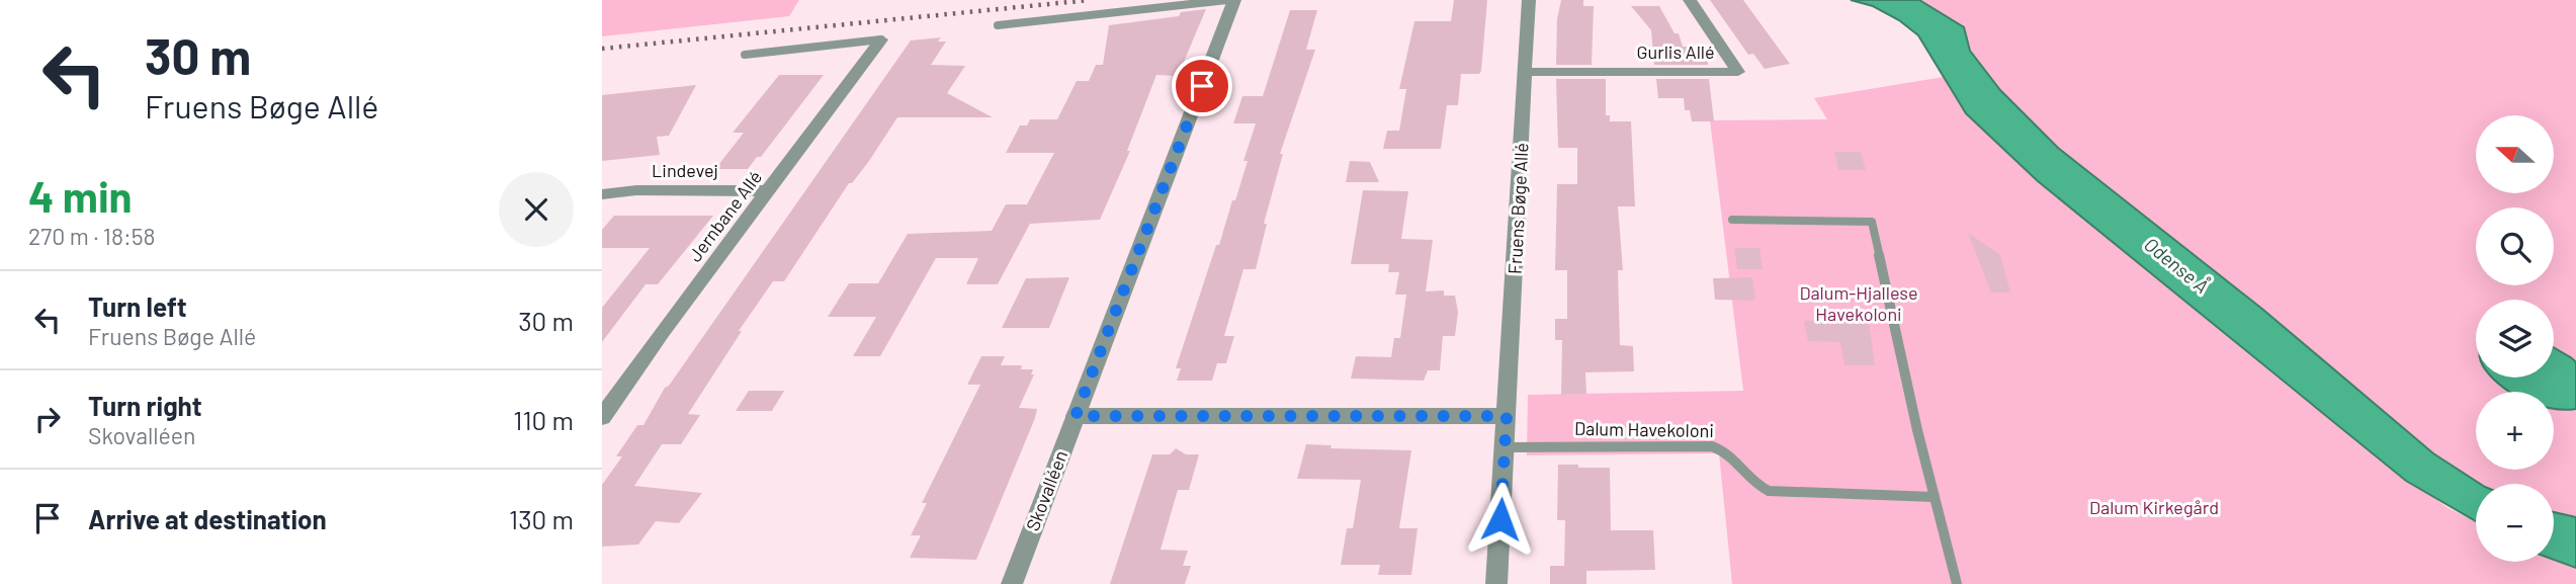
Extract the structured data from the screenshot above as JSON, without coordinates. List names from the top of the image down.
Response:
{
  "streets": {
    "street": [
      "Gurlis Allé",
      "Lindevej",
      "Fruens Bøge Allé",
      "Jernbane Allé",
      "Skovalléen"
    ],
    "lane": ["Dalum Havekoloni"]
  },
  "crossings": [
    ["Gurlis Allé", "Fruens Bøge Allé"],
    ["Lindevej", "Jernbane Allé"],
    ["Fruens Bøge Allé", "Dalum Havekoloni"]
  ],
  "water": ["Odense Å"],
  "parks": ["Dalum-Hjallese Havekoloni", "Dalum Kirkegård"],
  "north": "left",
  "page": {
    "turn": ["30 m", "Fruens Bøge Allé"],
    "map_buttons": ["+", "−"],
    "heading": ["4 min", "270 m · 18:58"],
    "list": [
      {
        "name": "Turn left",
        "note": "Fruens Bøge Allé",
        "value": "30 m"
      },
      {
        "name": "Turn right",
        "note": "Skovalléen",
        "value": "110 m"
      },
      {
        "name": "Arrive at destination",
        "value": "130 m"
      }
    ]
  }
}
